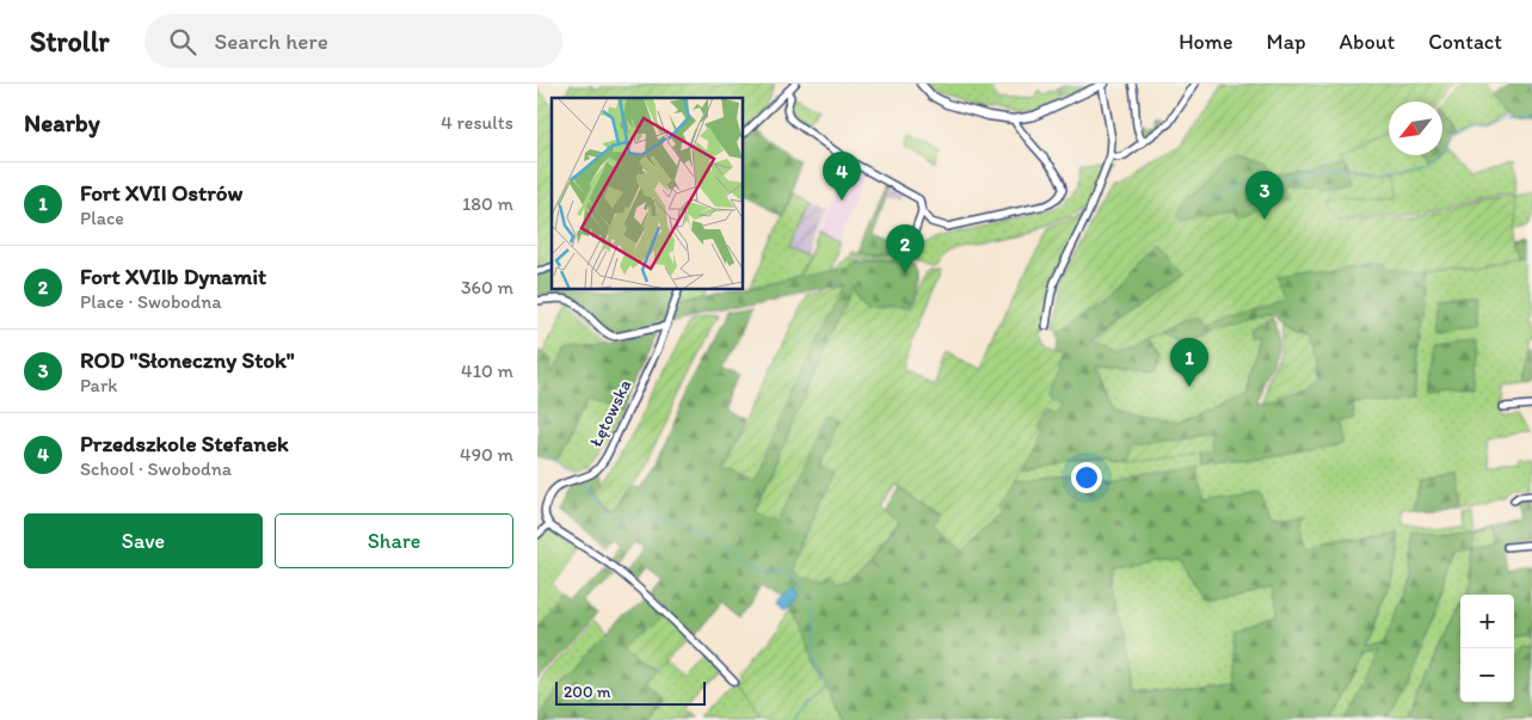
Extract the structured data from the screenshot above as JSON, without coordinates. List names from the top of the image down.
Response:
{
  "streets": {
    "street": ["Łętowska"]
  },
  "scale_bar": "200 m",
  "north": "bottom left",
  "page": {
    "header": "Strollr",
    "search": "Search here",
    "nav": [
      "Home",
      "Map",
      "About",
      "Contact"
    ],
    "heading": ["Nearby", "4 results"],
    "pins": [
      "4",
      "3",
      "2",
      "1"
    ],
    "list": [
      {
        "mark": "1",
        "name": "Fort XVII Ostrów",
        "note": "Place",
        "value": "180 m"
      },
      {
        "mark": "2",
        "name": "Fort XVIIb Dynamit",
        "note": "Place · Swobodna",
        "value": "360 m"
      },
      {
        "mark": "3",
        "name": "ROD \"Słoneczny Stok\"",
        "note": "Park",
        "value": "410 m"
      },
      {
        "mark": "4",
        "name": "Przedszkole Stefanek",
        "note": "School · Swobodna",
        "value": "490 m"
      }
    ],
    "buttons": ["Save", "Share"],
    "map_buttons": ["+", "−"],
    "scale": "200 m"
  }
}
